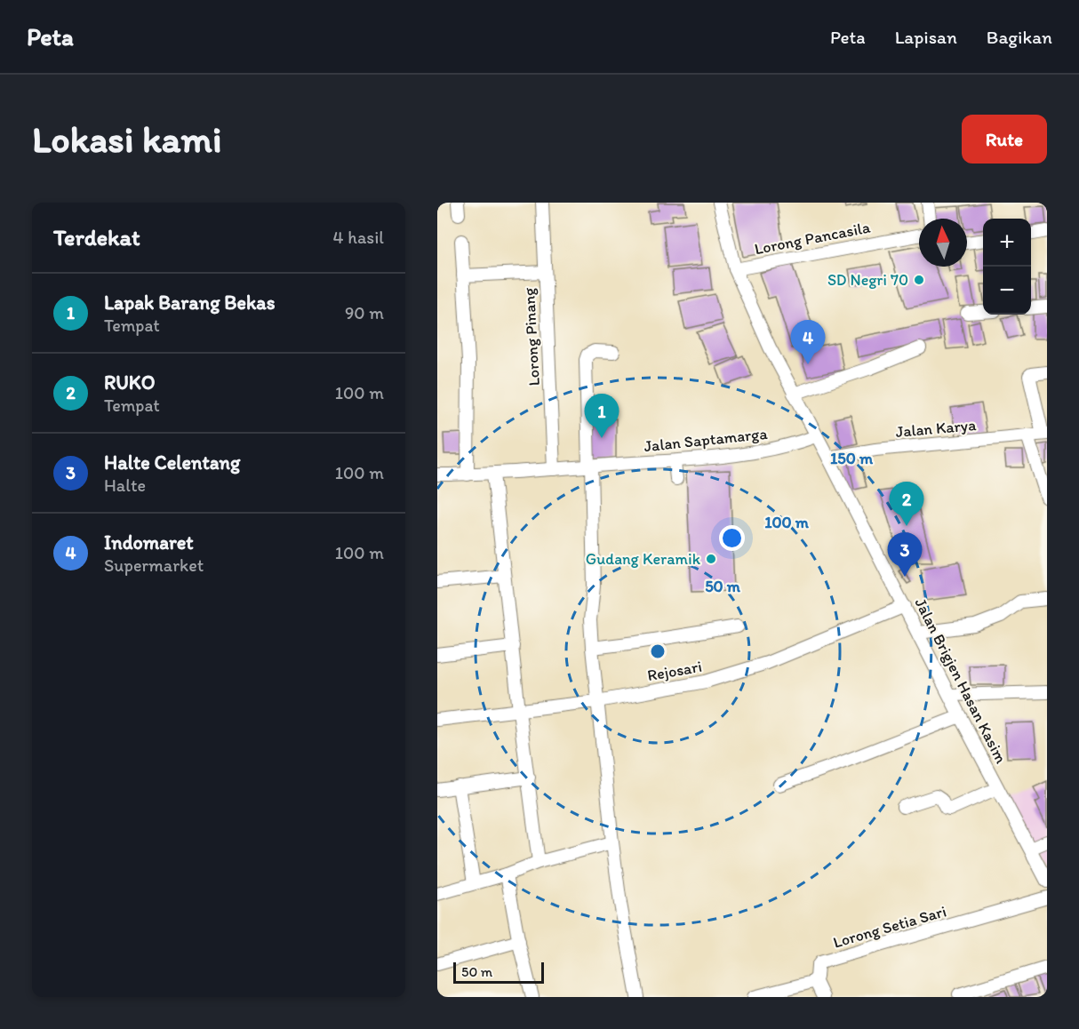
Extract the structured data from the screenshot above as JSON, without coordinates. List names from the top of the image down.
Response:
{
  "streets": {
    "street": [
      "Lorong Pancasila",
      "Lorong Pinang",
      "Jalan Karya",
      "Jalan Saptamarga",
      "Rejosari",
      "Jalan Brigjen Hasan Kasim",
      "Lorong Setia Sari"
    ]
  },
  "crossings": [
    ["Lorong Pancasila", "Jalan Brigjen Hasan Kasim"],
    ["Lorong Pinang", "Jalan Saptamarga"],
    ["Jalan Karya", "Jalan Brigjen Hasan Kasim"],
    ["Jalan Saptamarga", "Jalan Brigjen Hasan Kasim"],
    ["Rejosari", "Jalan Brigjen Hasan Kasim"]
  ],
  "places": ["SD Negri 70", "Gudang Keramik"],
  "scale_bar": "50 m",
  "north": "top",
  "page": {
    "header": "Peta",
    "nav": ["Peta", "Lapisan", "Bagikan"],
    "buttons": "Rute",
    "title": "Lokasi kami",
    "heading": ["Terdekat", "4 hasil"],
    "map_buttons": ["+", "−"],
    "list": [
      {
        "mark": "1",
        "name": "Lapak Barang Bekas",
        "note": "Tempat",
        "value": "90 m"
      },
      {
        "mark": "2",
        "name": "RUKO",
        "note": "Tempat",
        "value": "100 m"
      },
      {
        "mark": "3",
        "name": "Halte Celentang",
        "note": "Halte",
        "value": "100 m"
      },
      {
        "mark": "4",
        "name": "Indomaret",
        "note": "Supermarket",
        "value": "100 m"
      }
    ],
    "pins": [
      "4",
      "1",
      "2",
      "3"
    ],
    "scale": "50 m"
  },
  "rings": ["150 m", "100 m", "50 m"]
}
